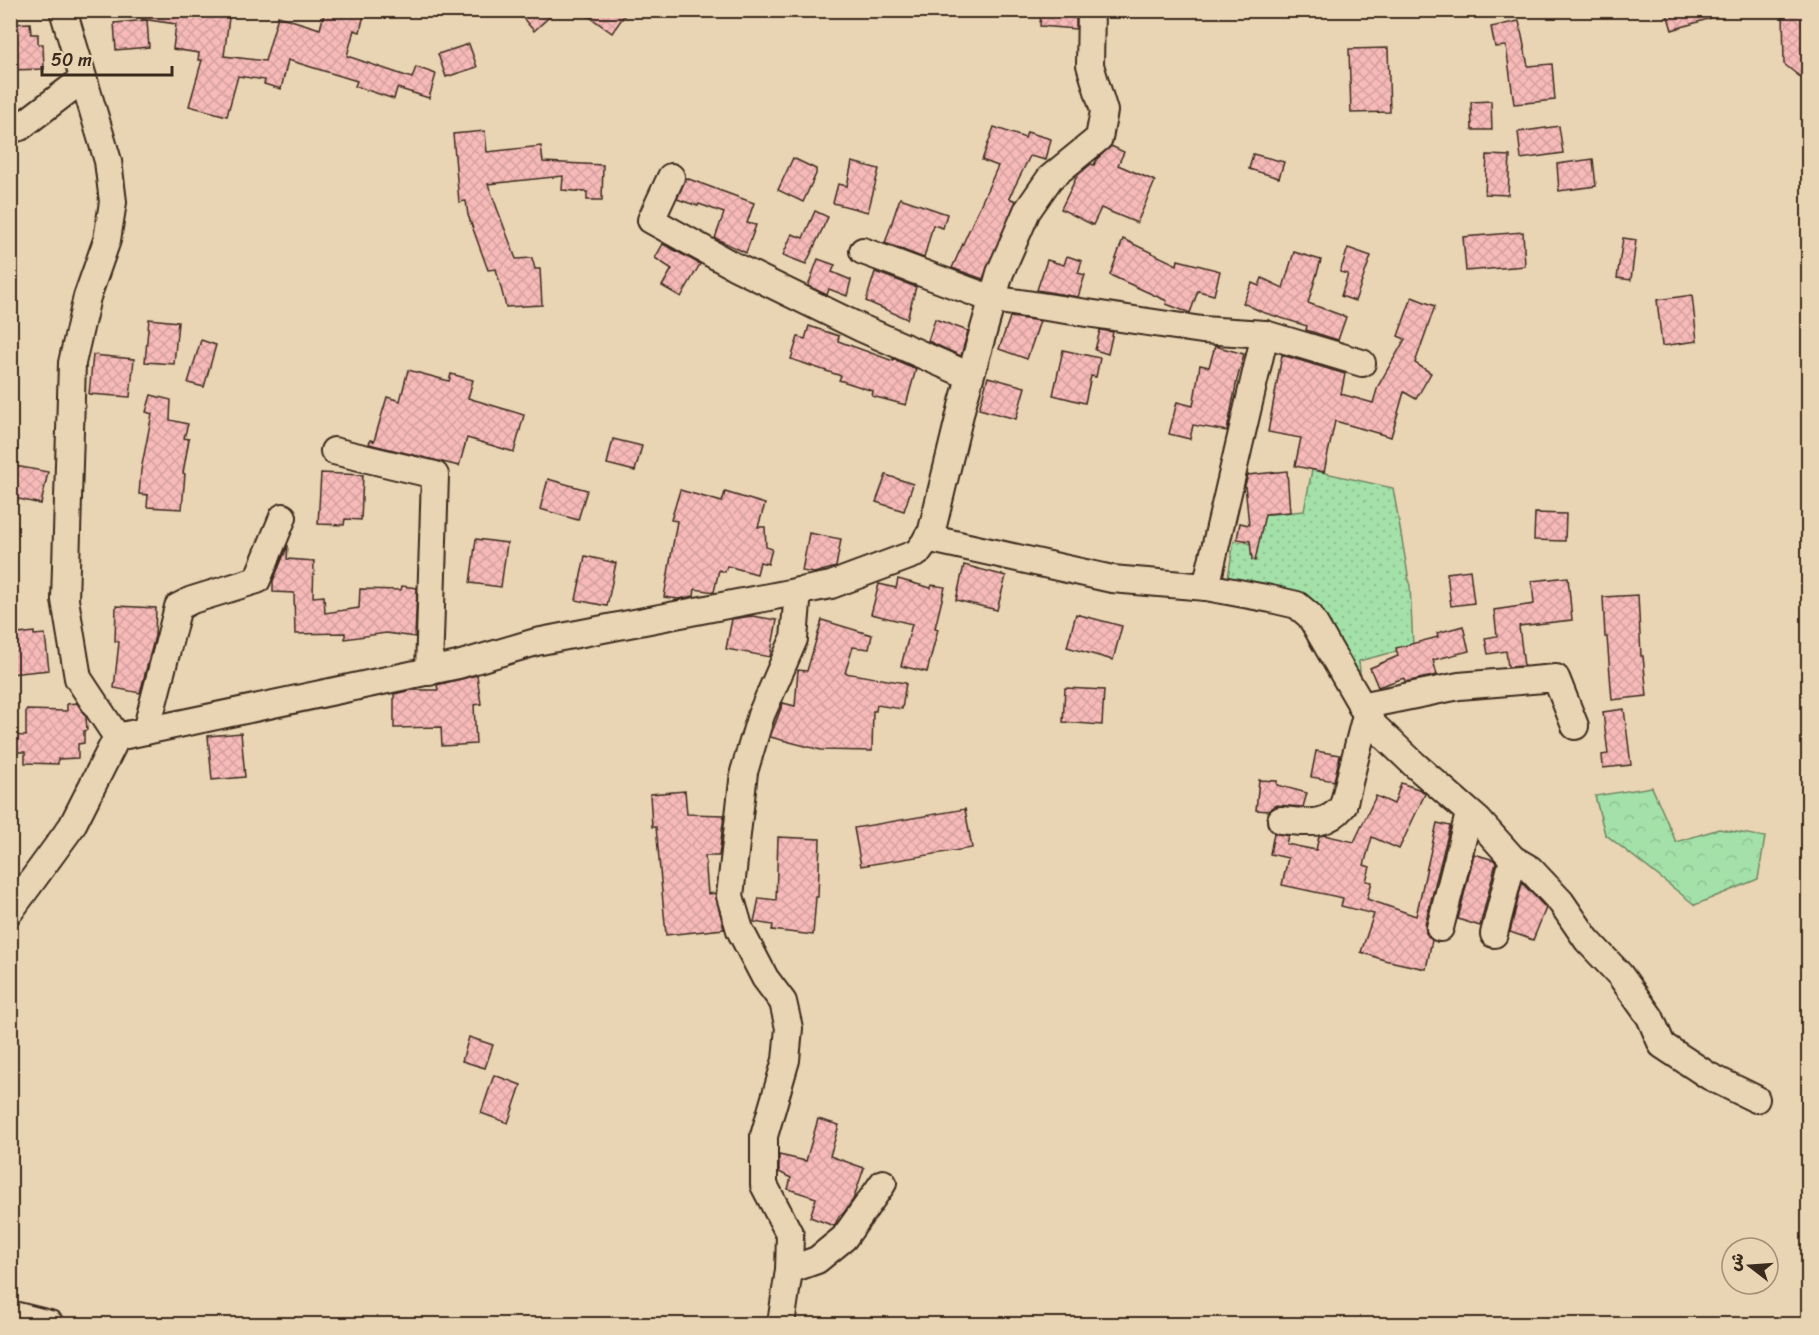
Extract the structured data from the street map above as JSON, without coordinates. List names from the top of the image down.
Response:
{
  "scale_bar": "50 m",
  "north": "left"
}
